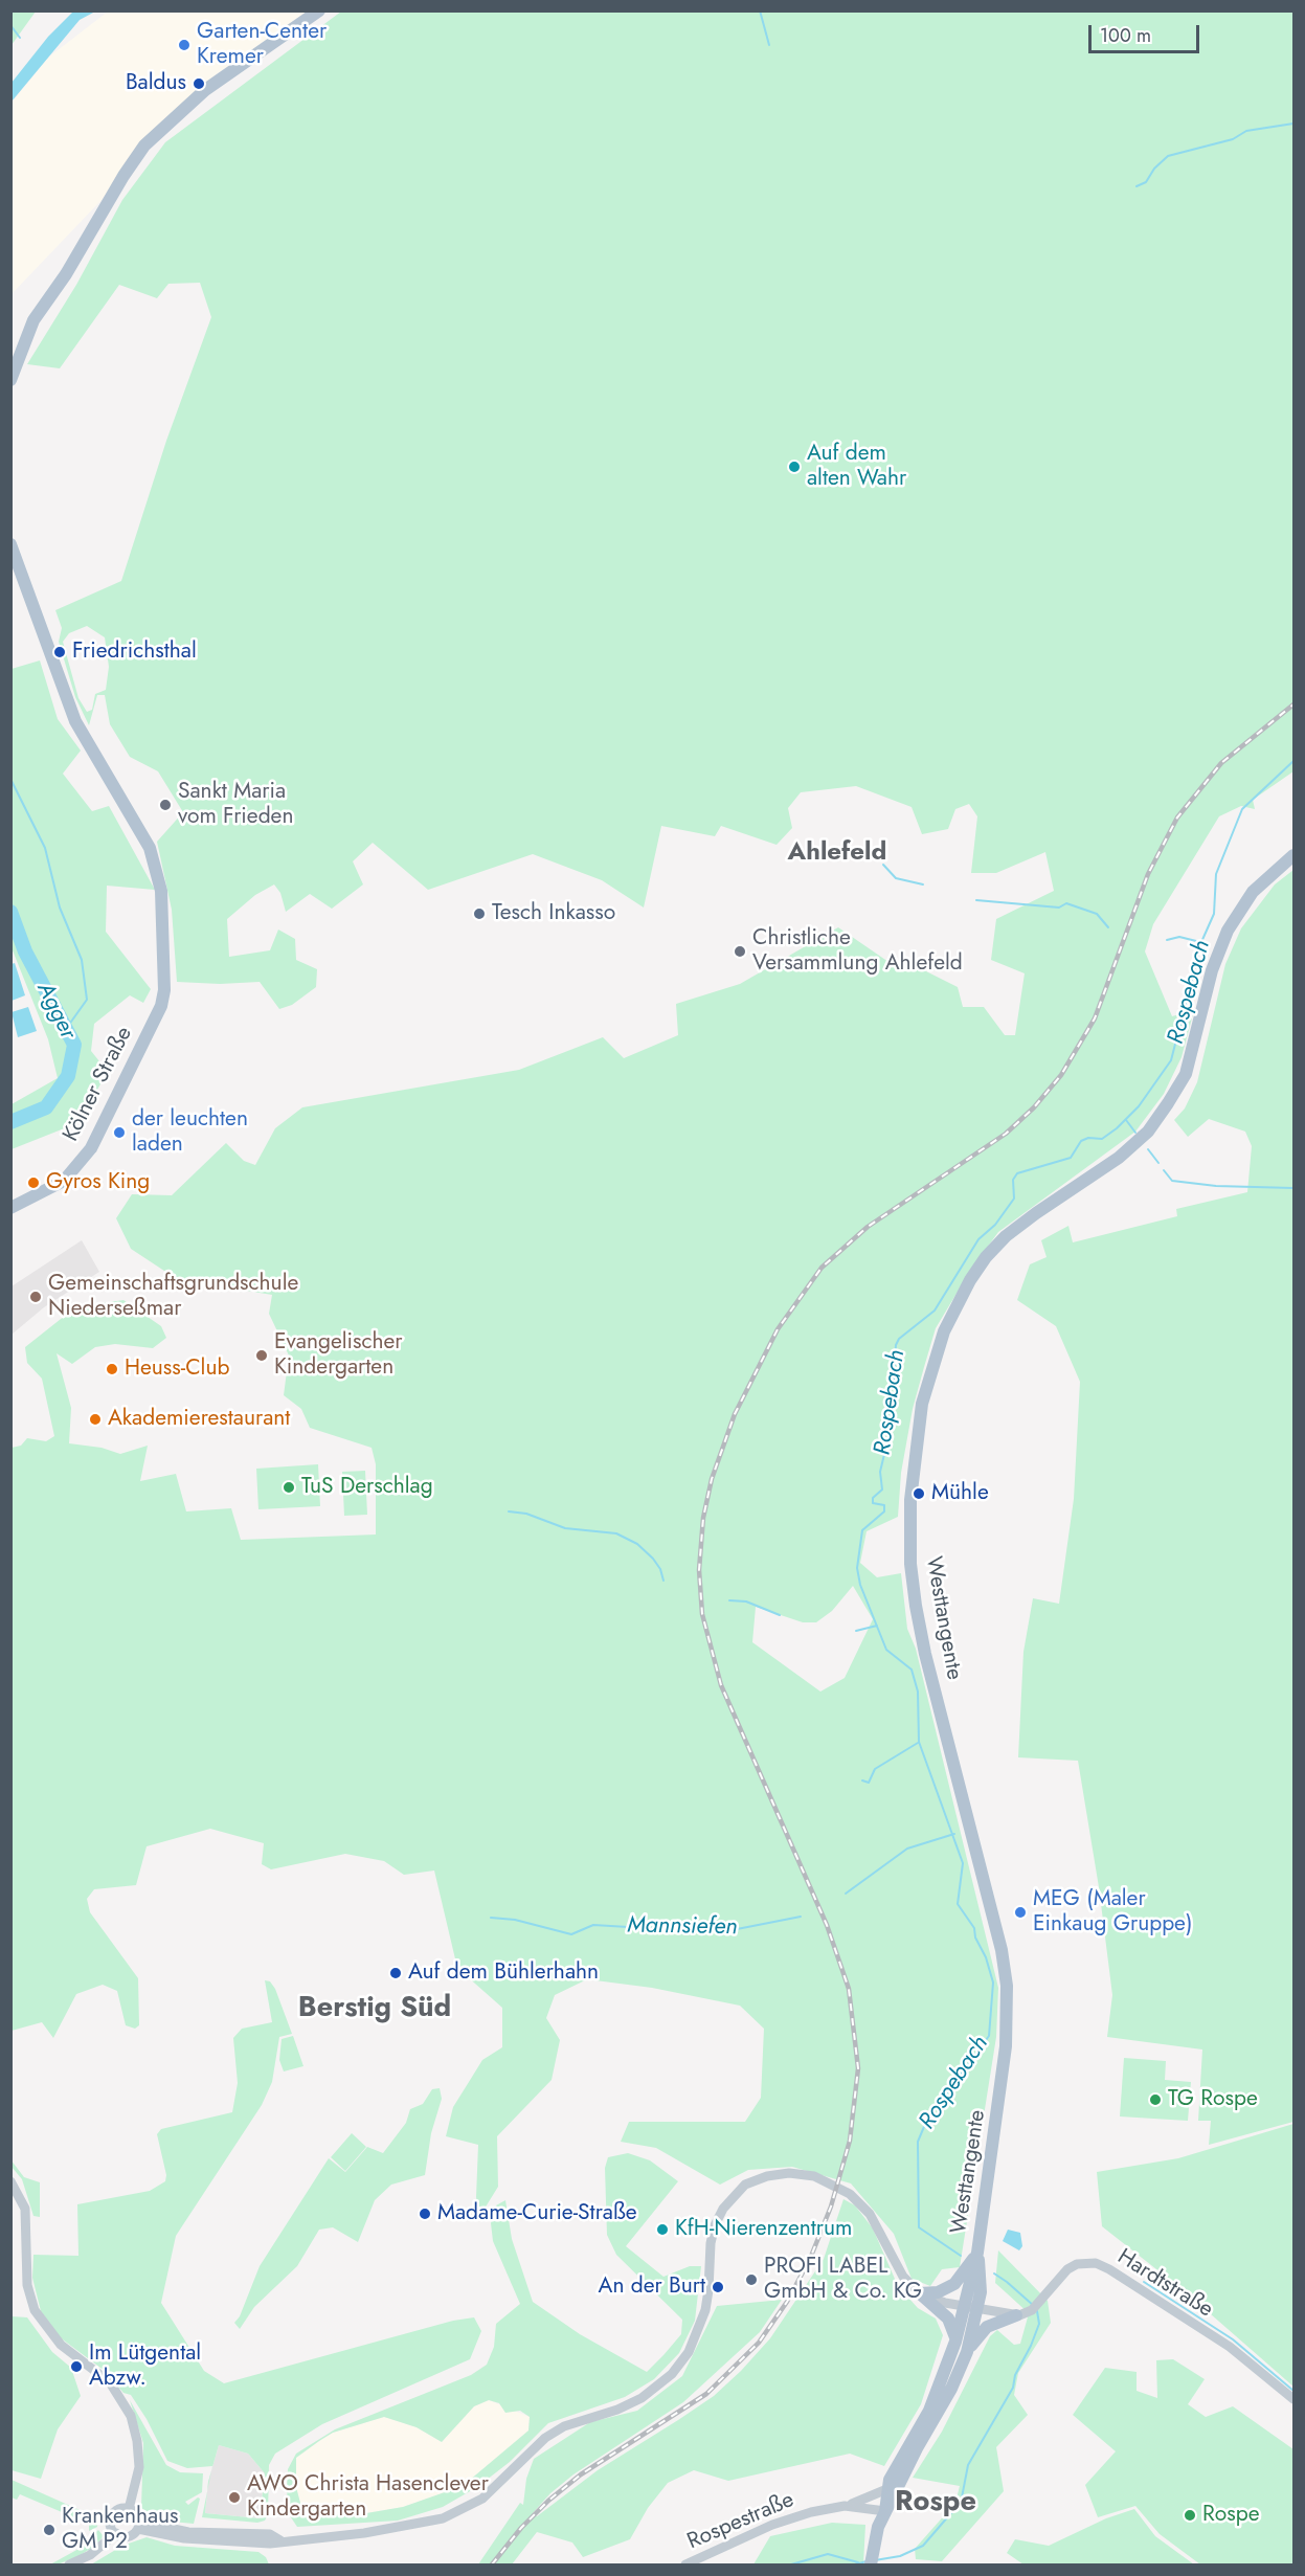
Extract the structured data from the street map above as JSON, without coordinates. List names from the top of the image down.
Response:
{
  "streets": {
    "main road": ["Kölner Straße", "Westtangente"],
    "street": ["Hardtstraße", "Rospestraße"]
  },
  "crossings": [
    ["Westtangente", "Hardtstraße"],
    ["Westtangente", "Rospestraße"]
  ],
  "districts": ["Ahlefeld", "Berstig Süd", "Rospe"],
  "water": ["Rospebach", "Agger", "Mannsiefen"],
  "places": [
    "Garten-Center Kremer",
    "Baldus",
    "Auf dem alten Wahr",
    "Friedrichsthal",
    "Sankt Maria vom Frieden",
    "Tesch Inkasso",
    "Christliche Versammlung Ahlefeld",
    "der leuchten laden",
    "Gyros King",
    "Gemeinschaftsgrundschule Niederseßmar",
    "Evangelischer Kindergarten",
    "Heuss-Club",
    "Akademierestaurant",
    "TuS Derschlag",
    "Mühle",
    "MEG (Maler Einkaug Gruppe)",
    "Auf dem Bühlerhahn",
    "TG Rospe",
    "Madame-Curie-Straße",
    "KfH-Nierenzentrum",
    "PROFI LABEL GmbH & Co. KG",
    "An der Burt",
    "Im Lütgental Abzw.",
    "AWO Christa Hasenclever Kindergarten",
    "Rospe",
    "Krankenhaus GM P2"
  ],
  "scale_bar": "100 m"
}
